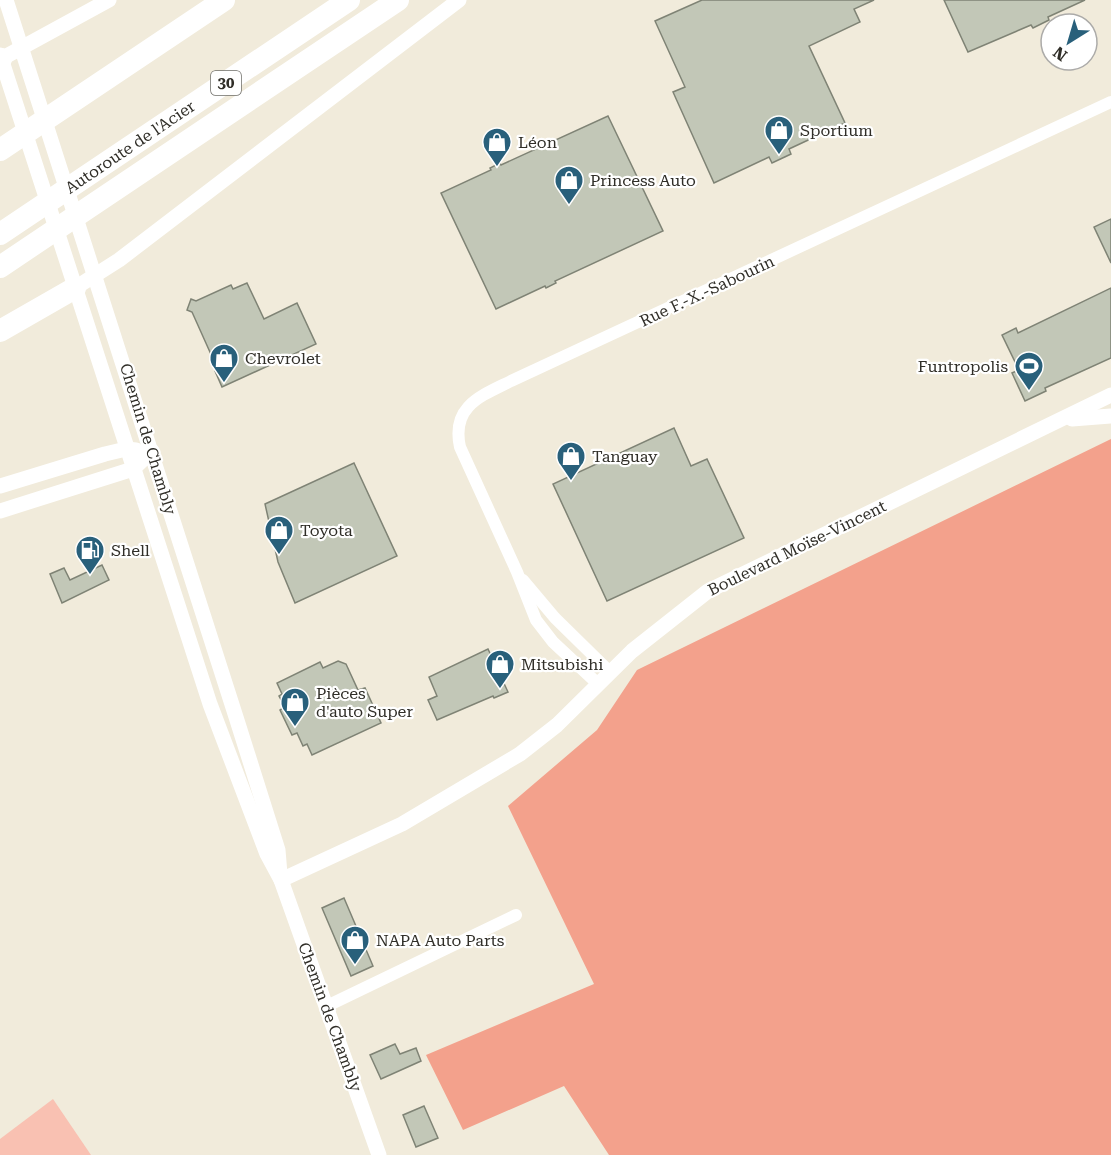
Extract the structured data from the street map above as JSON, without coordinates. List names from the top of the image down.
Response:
{
  "streets": {
    "highway": ["30", "Autoroute de l'Acier"],
    "street": ["Rue F.-X.-Sabourin", "Chemin de Chambly", "Boulevard Moïse-Vincent"]
  },
  "crossings": [
    ["Rue F.-X.-Sabourin", "Boulevard Moïse-Vincent"],
    ["Chemin de Chambly", "Boulevard Moïse-Vincent"]
  ],
  "places": {
    "shop": [
      "Sportium",
      "Léon",
      "Princess Auto",
      "Chevrolet",
      "Tanguay",
      "Toyota",
      "Mitsubishi",
      "Pièces d'auto Super",
      "NAPA Auto Parts"
    ],
    "sports": ["Funtropolis"],
    "fuel station": ["Shell"]
  },
  "north": "bottom left"
}
